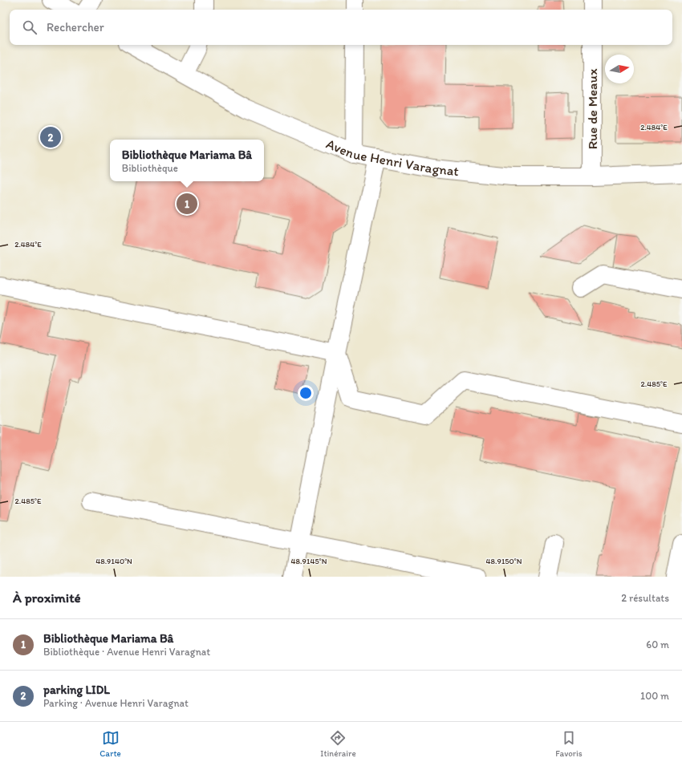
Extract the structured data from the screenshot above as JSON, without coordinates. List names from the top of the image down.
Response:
{
  "streets": {
    "street": ["Rue de Meaux", "Avenue Henri Varagnat"]
  },
  "crossings": [
    ["Rue de Meaux", "Avenue Henri Varagnat"]
  ],
  "north": "right",
  "page": {
    "search": "Rechercher",
    "pins": ["2", "1"],
    "popup": ["Bibliothèque Mariama Bâ", "Bibliothèque"],
    "heading": ["À proximité", "2 résultats"],
    "list": [
      {
        "mark": "1",
        "name": "Bibliothèque Mariama Bâ",
        "note": "Bibliothèque · Avenue Henri Varagnat",
        "value": "60 m"
      },
      {
        "mark": "2",
        "name": "parking LIDL",
        "note": "Parking · Avenue Henri Varagnat",
        "value": "100 m"
      }
    ],
    "nav": ["Carte", "Itinéraire", "Favoris"]
  },
  "coordinates": [
    "2.484°E",
    "2.485°E",
    "48.9140°N",
    "48.9145°N",
    "48.9150°N"
  ]
}
